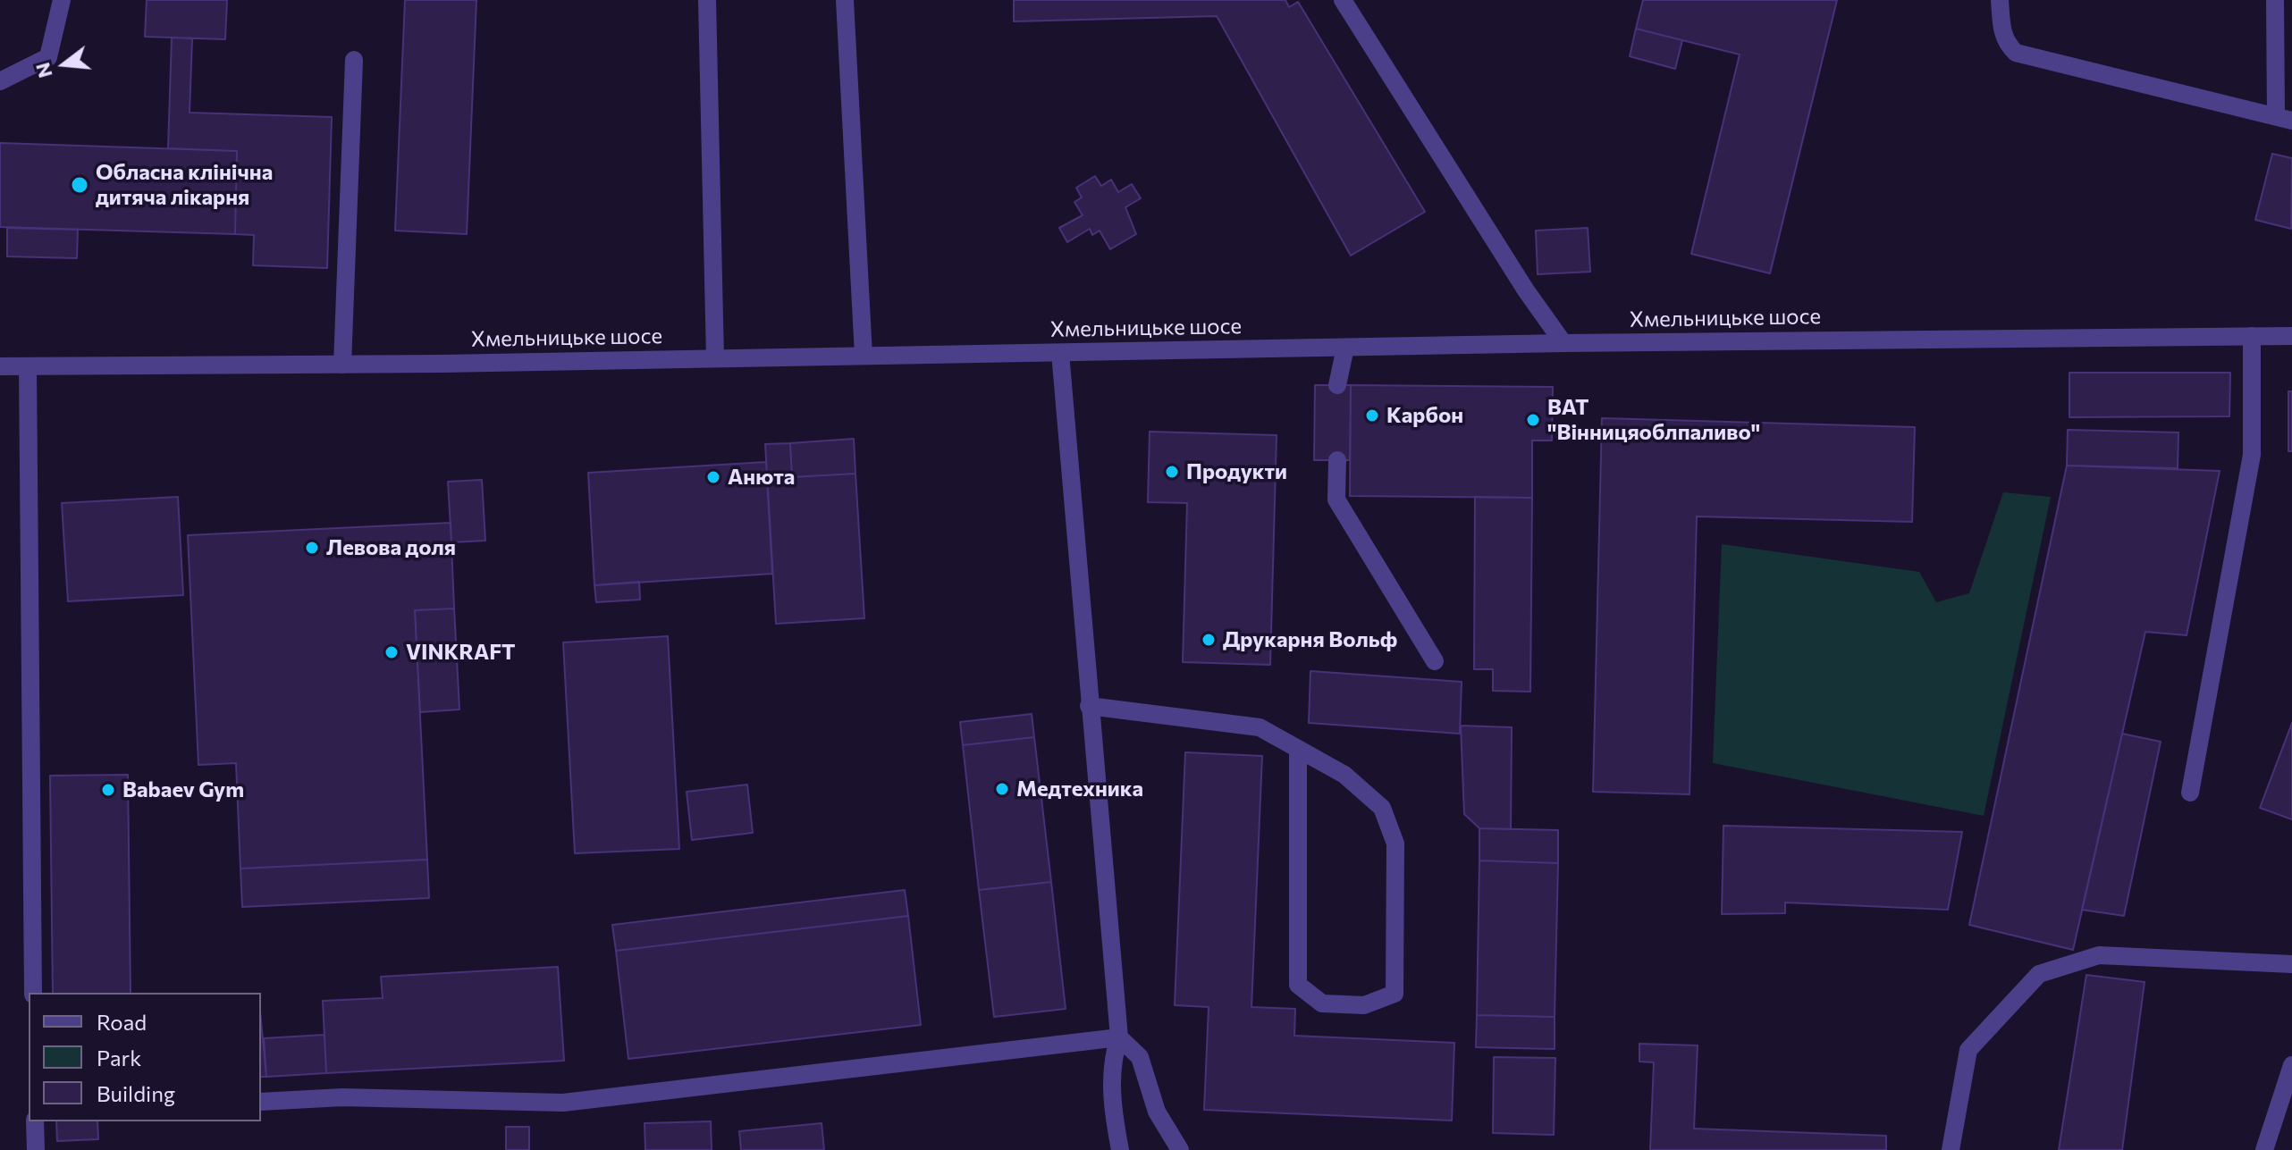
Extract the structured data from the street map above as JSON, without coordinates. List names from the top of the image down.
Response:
{
  "streets": {
    "street": ["Хмельницьке шосе"]
  },
  "places": [
    "Обласна клінічна дитяча лікарня",
    "Карбон",
    "ВАТ \"Вінницяоблпаливо\"",
    "Продукти",
    "Анюта",
    "Левова доля",
    "Друкарня Вольф",
    "VINKRAFT",
    "Медтехника",
    "Babaev Gym"
  ],
  "legend": ["Road", "Park", "Building"],
  "north": "left"
}
